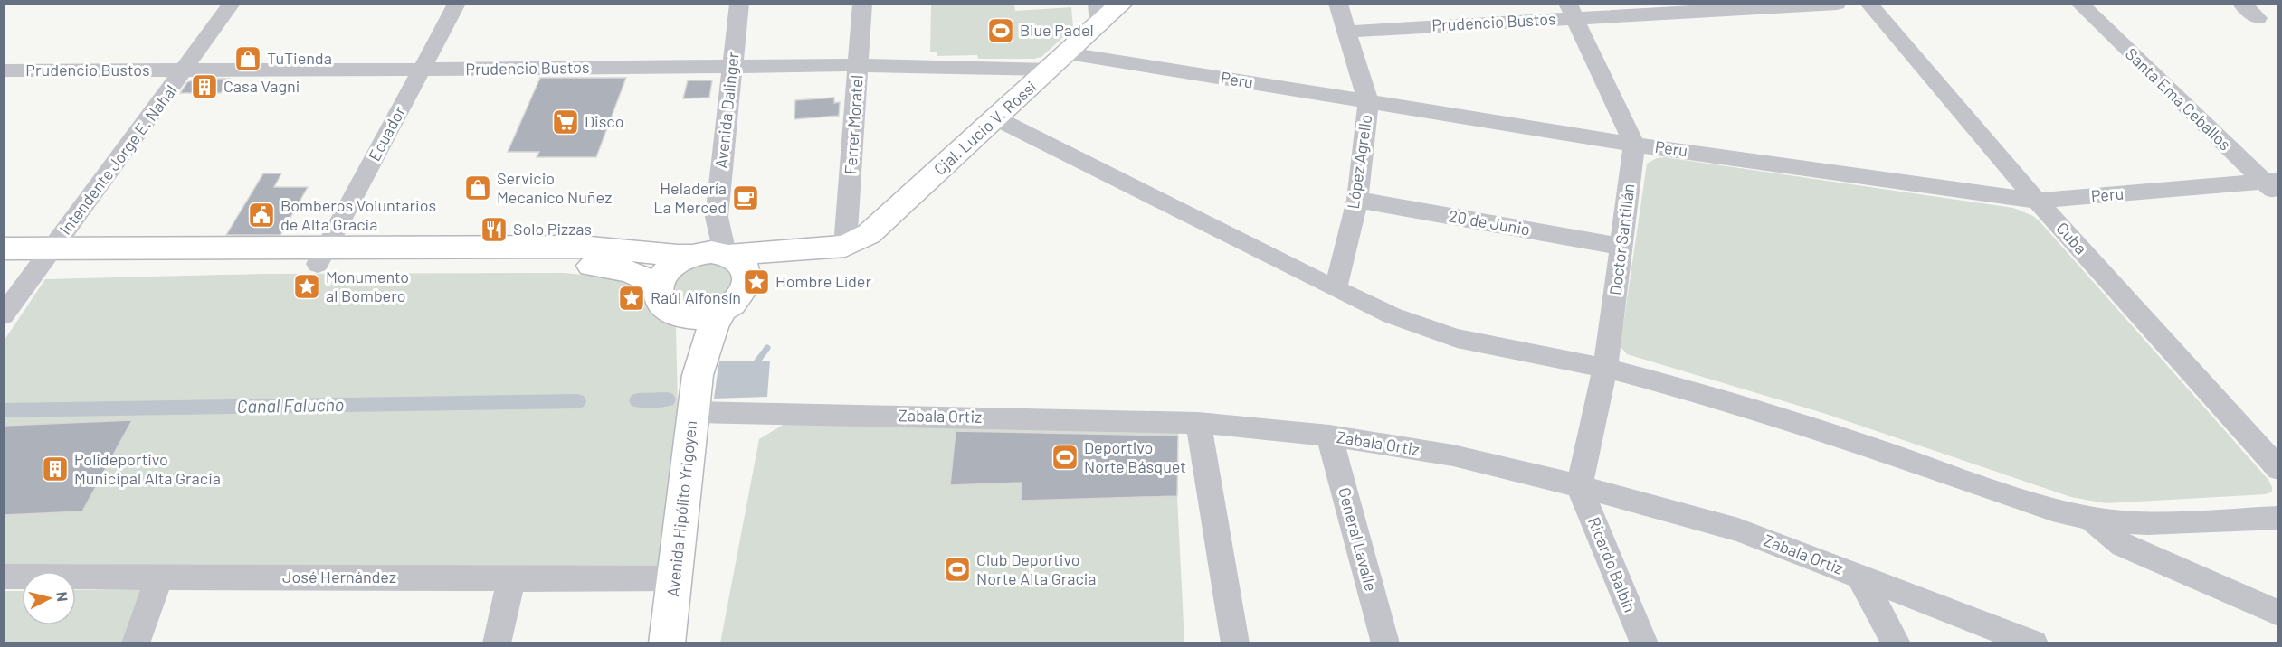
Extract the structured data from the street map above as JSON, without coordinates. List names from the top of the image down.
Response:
{
  "streets": {
    "main road": ["Cjal. Lucio V. Rossi", "Avenida Hipólito Yrigoyen"],
    "street": [
      "Prudencio Bustos",
      "Peru",
      "Santa Ema Ceballos",
      "Avenida Dalinger",
      "Ferrer Moratel",
      "Ecuador",
      "Intendente Jorge E. Nahal",
      "López Agrello",
      "20 de Junio",
      "Cuba",
      "Doctor Santillán",
      "Zabala Ortiz",
      "General Lavalle",
      "Ricardo Balbín",
      "José Hernández"
    ]
  },
  "crossings": [
    ["Prudencio Bustos", "Peru"],
    ["Prudencio Bustos", "Avenida Dalinger"],
    ["Prudencio Bustos", "Ferrer Moratel"],
    ["Prudencio Bustos", "Cjal. Lucio V. Rossi"],
    ["Prudencio Bustos", "Ecuador"],
    ["Prudencio Bustos", "Intendente Jorge E. Nahal"],
    ["Prudencio Bustos", "López Agrello"],
    ["Peru", "Santa Ema Ceballos"],
    ["Peru", "Cjal. Lucio V. Rossi"],
    ["Peru", "López Agrello"],
    ["Peru", "Cuba"],
    ["Peru", "Doctor Santillán"],
    ["Avenida Dalinger", "Avenida Hipólito Yrigoyen"],
    ["Ferrer Moratel", "Cjal. Lucio V. Rossi"],
    ["López Agrello", "20 de Junio"],
    ["20 de Junio", "Doctor Santillán"],
    ["Doctor Santillán", "Zabala Ortiz"],
    ["Doctor Santillán", "Ricardo Balbín"],
    ["Zabala Ortiz", "Avenida Hipólito Yrigoyen"],
    ["Zabala Ortiz", "General Lavalle"],
    ["Zabala Ortiz", "Ricardo Balbín"],
    ["Avenida Hipólito Yrigoyen", "José Hernández"]
  ],
  "water": ["Canal Falucho"],
  "places": {
    "sports": ["Blue Padel", "Deportivo Norte Básquet", "Club Deportivo Norte Alta Gracia"],
    "shop": ["TuTienda", "Servicio Mecanico Nuñez"],
    "building": ["Casa Vagni", "Polideportivo Municipal Alta Gracia"],
    "supermarket": ["Disco"],
    "cafe": ["Heladería La Merced"],
    "public building": ["Bomberos Voluntarios de Alta Gracia"],
    "restaurant": ["Solo Pizzas"],
    "place": ["Hombre Líder", "Monumento al Bombero", "Raúl Alfonsín"]
  },
  "north": "right"
}
